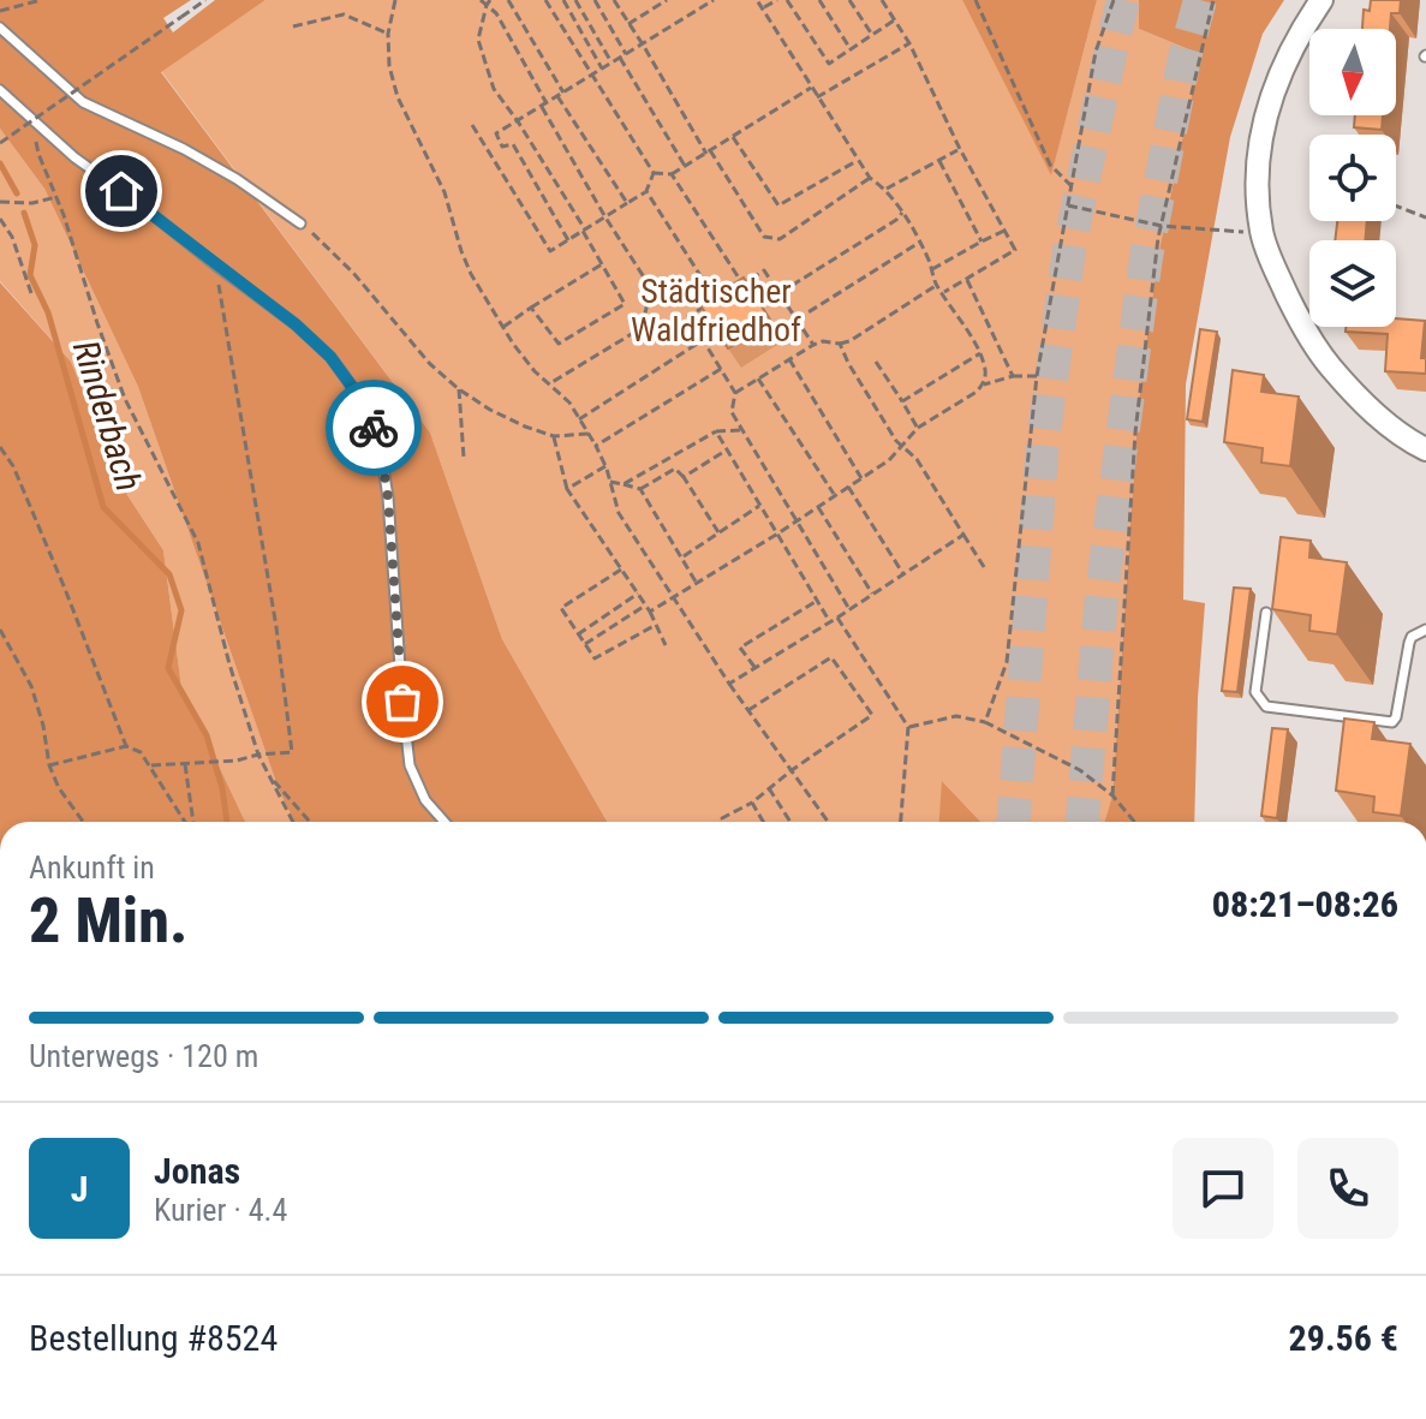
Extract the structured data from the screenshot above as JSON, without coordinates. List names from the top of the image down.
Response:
{
  "water": ["Rinderbach"],
  "parks": ["Städtischer Waldfriedhof"],
  "north": "bottom",
  "page": {
    "heading": ["2 Min.", "Ankunft in", "08:21–08:26"],
    "panel": [
      "Jonas",
      "Kurier · 4.4",
      "Bestellung #8524",
      "29.56 €"
    ],
    "bar": "Unterwegs · 120 m",
    "round": "J"
  }
}
